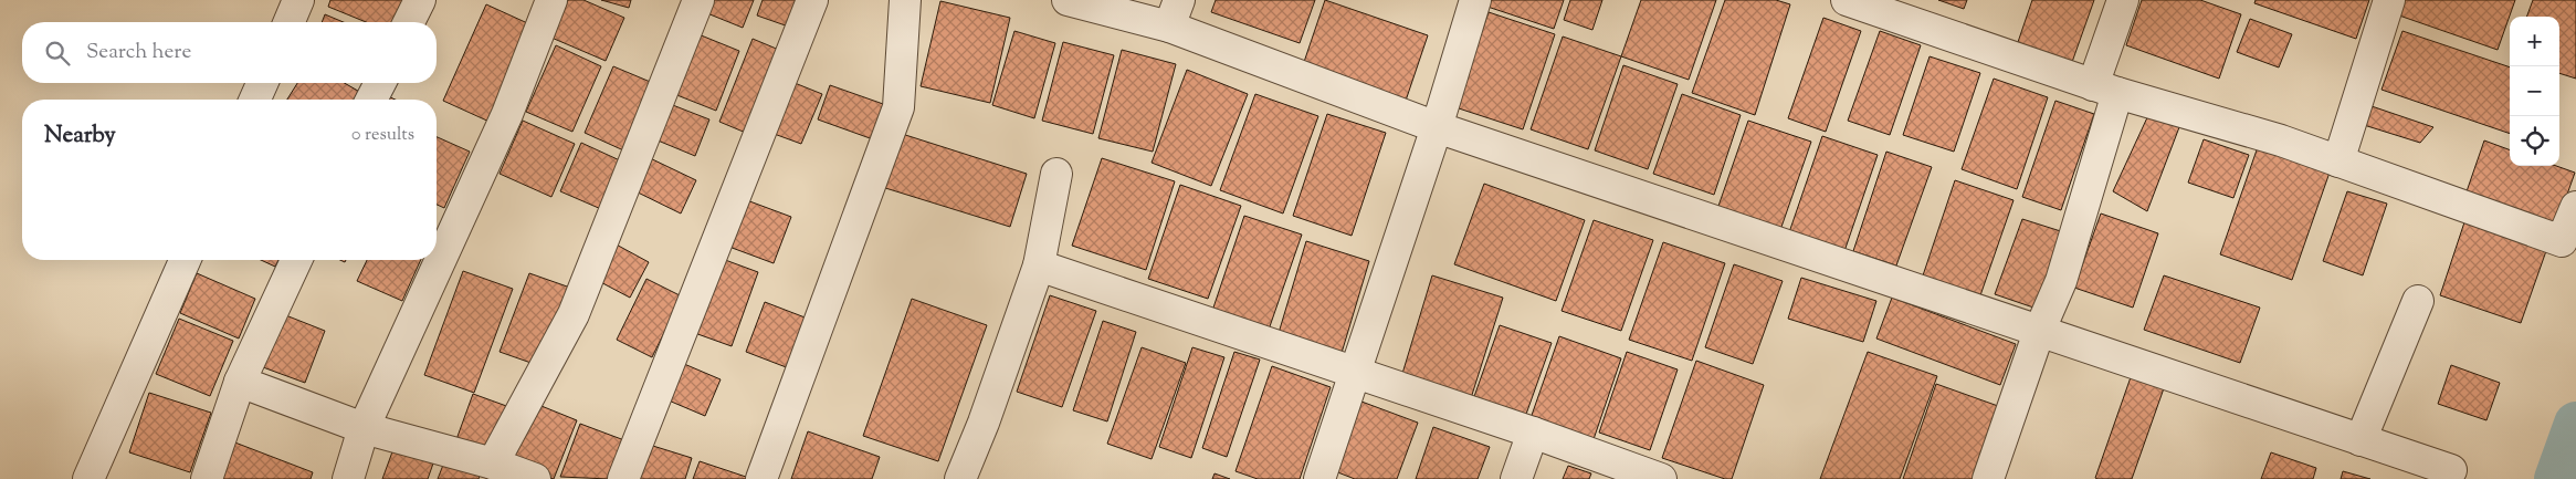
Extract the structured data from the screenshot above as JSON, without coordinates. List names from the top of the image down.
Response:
{
  "page": {
    "map_buttons": ["+", "−"],
    "search": "Search here",
    "heading": ["Nearby", "0 results"]
  }
}
